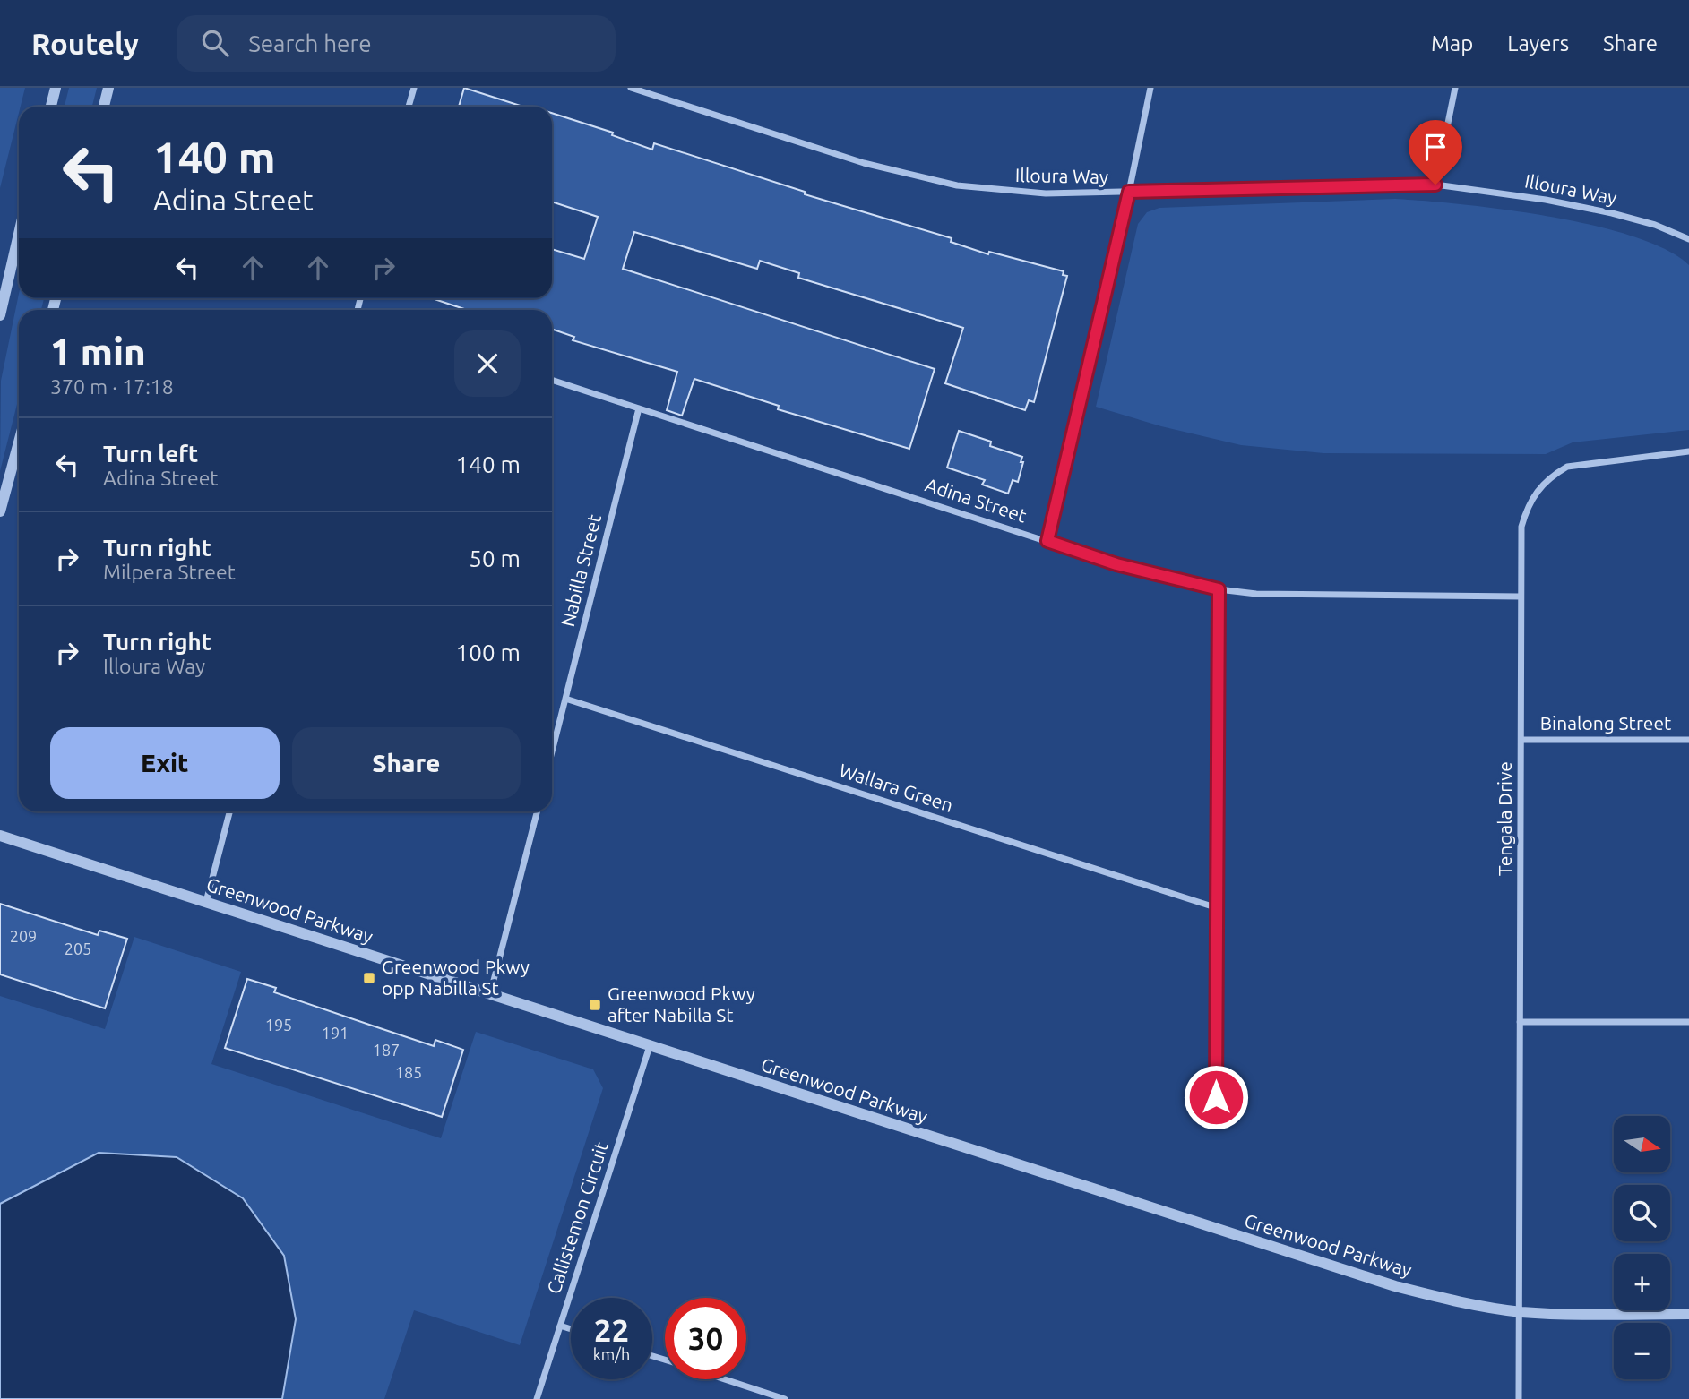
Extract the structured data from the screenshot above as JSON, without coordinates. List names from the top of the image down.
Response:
{
  "streets": {
    "street": [
      "Illoura Way",
      "Adina Street",
      "Nabilla Street",
      "Binalong Street",
      "Wallara Green",
      "Tengala Drive",
      "Greenwood Parkway",
      "Callistemon Circuit"
    ]
  },
  "crossings": [
    ["Adina Street", "Nabilla Street"],
    ["Adina Street", "Tengala Drive"],
    ["Nabilla Street", "Wallara Green"],
    ["Binalong Street", "Tengala Drive"],
    ["Tengala Drive", "Greenwood Parkway"],
    ["Greenwood Parkway", "Callistemon Circuit"]
  ],
  "places": {
    "transit": ["Greenwood Pkwy opp Nabilla St", "Greenwood Pkwy after Nabilla St"]
  },
  "house_numbers": [
    "209",
    "205",
    "195",
    "191",
    "187",
    "185"
  ],
  "north": "right",
  "page": {
    "header": "Routely",
    "search": "Search here",
    "nav": ["Map", "Layers", "Share"],
    "turn": ["140 m", "Adina Street"],
    "heading": ["1 min", "370 m · 17:18"],
    "list": [
      {
        "name": "Turn left",
        "note": "Adina Street",
        "value": "140 m"
      },
      {
        "name": "Turn right",
        "note": "Milpera Street",
        "value": "50 m"
      },
      {
        "name": "Turn right",
        "note": "Illoura Way",
        "value": "100 m"
      }
    ],
    "buttons": ["Exit", "Share"],
    "map_buttons": ["+", "−"],
    "speed": "22 km/h",
    "limit": "30"
  }
}
